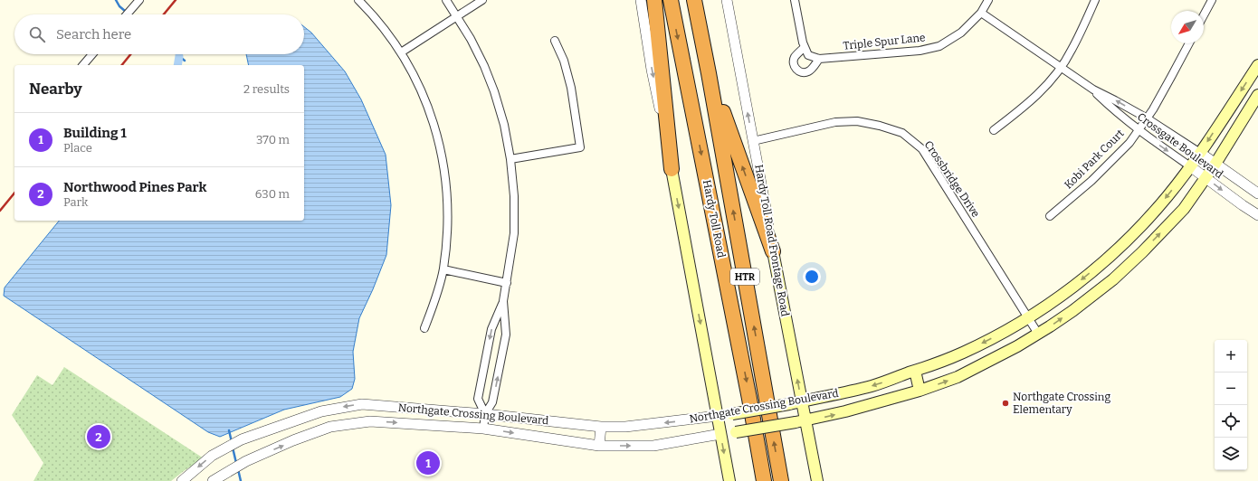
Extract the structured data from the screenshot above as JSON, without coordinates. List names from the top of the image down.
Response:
{
  "streets": {
    "highway": ["Hardy Toll Road", "HTR"],
    "main road": ["Hardy Toll Road Frontage Road", "Northgate Crossing Boulevard"],
    "street": [
      "Triple Spur Lane",
      "Crossgate Boulevard",
      "Kobi Park Court",
      "Crossbridge Drive"
    ]
  },
  "crossings": [
    ["Triple Spur Lane", "Crossgate Boulevard"],
    ["Crossgate Boulevard", "Kobi Park Court"],
    ["Crossgate Boulevard", "Northgate Crossing Boulevard"],
    ["Crossbridge Drive", "Hardy Toll Road Frontage Road"],
    ["Crossbridge Drive", "Northgate Crossing Boulevard"],
    ["Hardy Toll Road Frontage Road", "Northgate Crossing Boulevard"]
  ],
  "places": ["Northgate Crossing Elementary"],
  "north": "bottom left",
  "page": {
    "search": "Search here",
    "heading": ["Nearby", "2 results"],
    "list": [
      {
        "mark": "1",
        "name": "Building 1",
        "note": "Place",
        "value": "370 m"
      },
      {
        "mark": "2",
        "name": "Northwood Pines Park",
        "note": "Park",
        "value": "630 m"
      }
    ],
    "map_buttons": ["+", "−"],
    "pins": ["2", "1"]
  }
}
